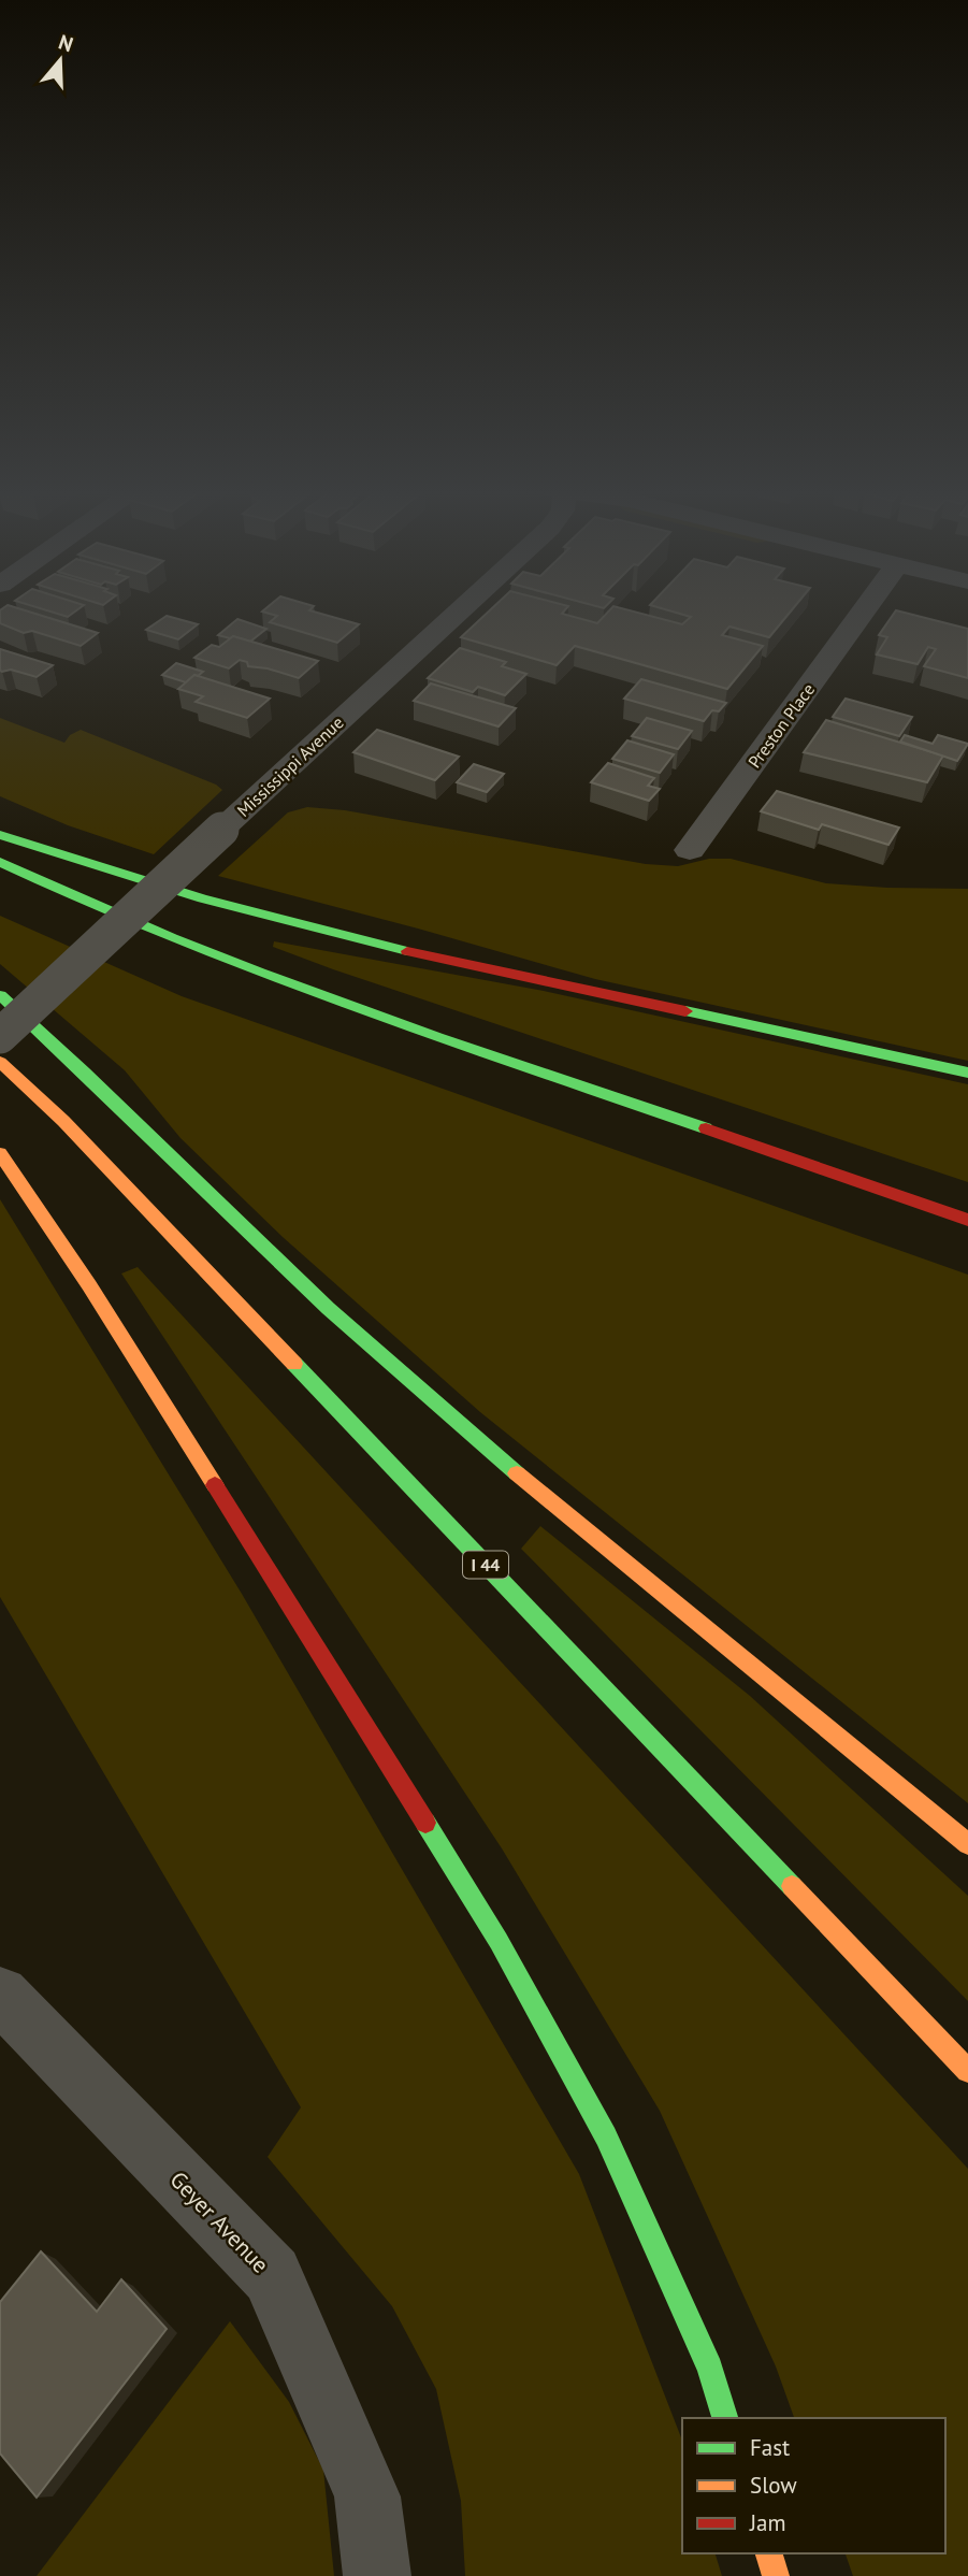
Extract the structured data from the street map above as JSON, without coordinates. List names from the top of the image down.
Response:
{
  "streets": {
    "highway": ["I 44"],
    "street": ["Preston Place", "Mississippi Avenue", "Geyer Avenue"]
  },
  "legend": ["Fast", "Slow", "Jam"],
  "north": "top"
}
